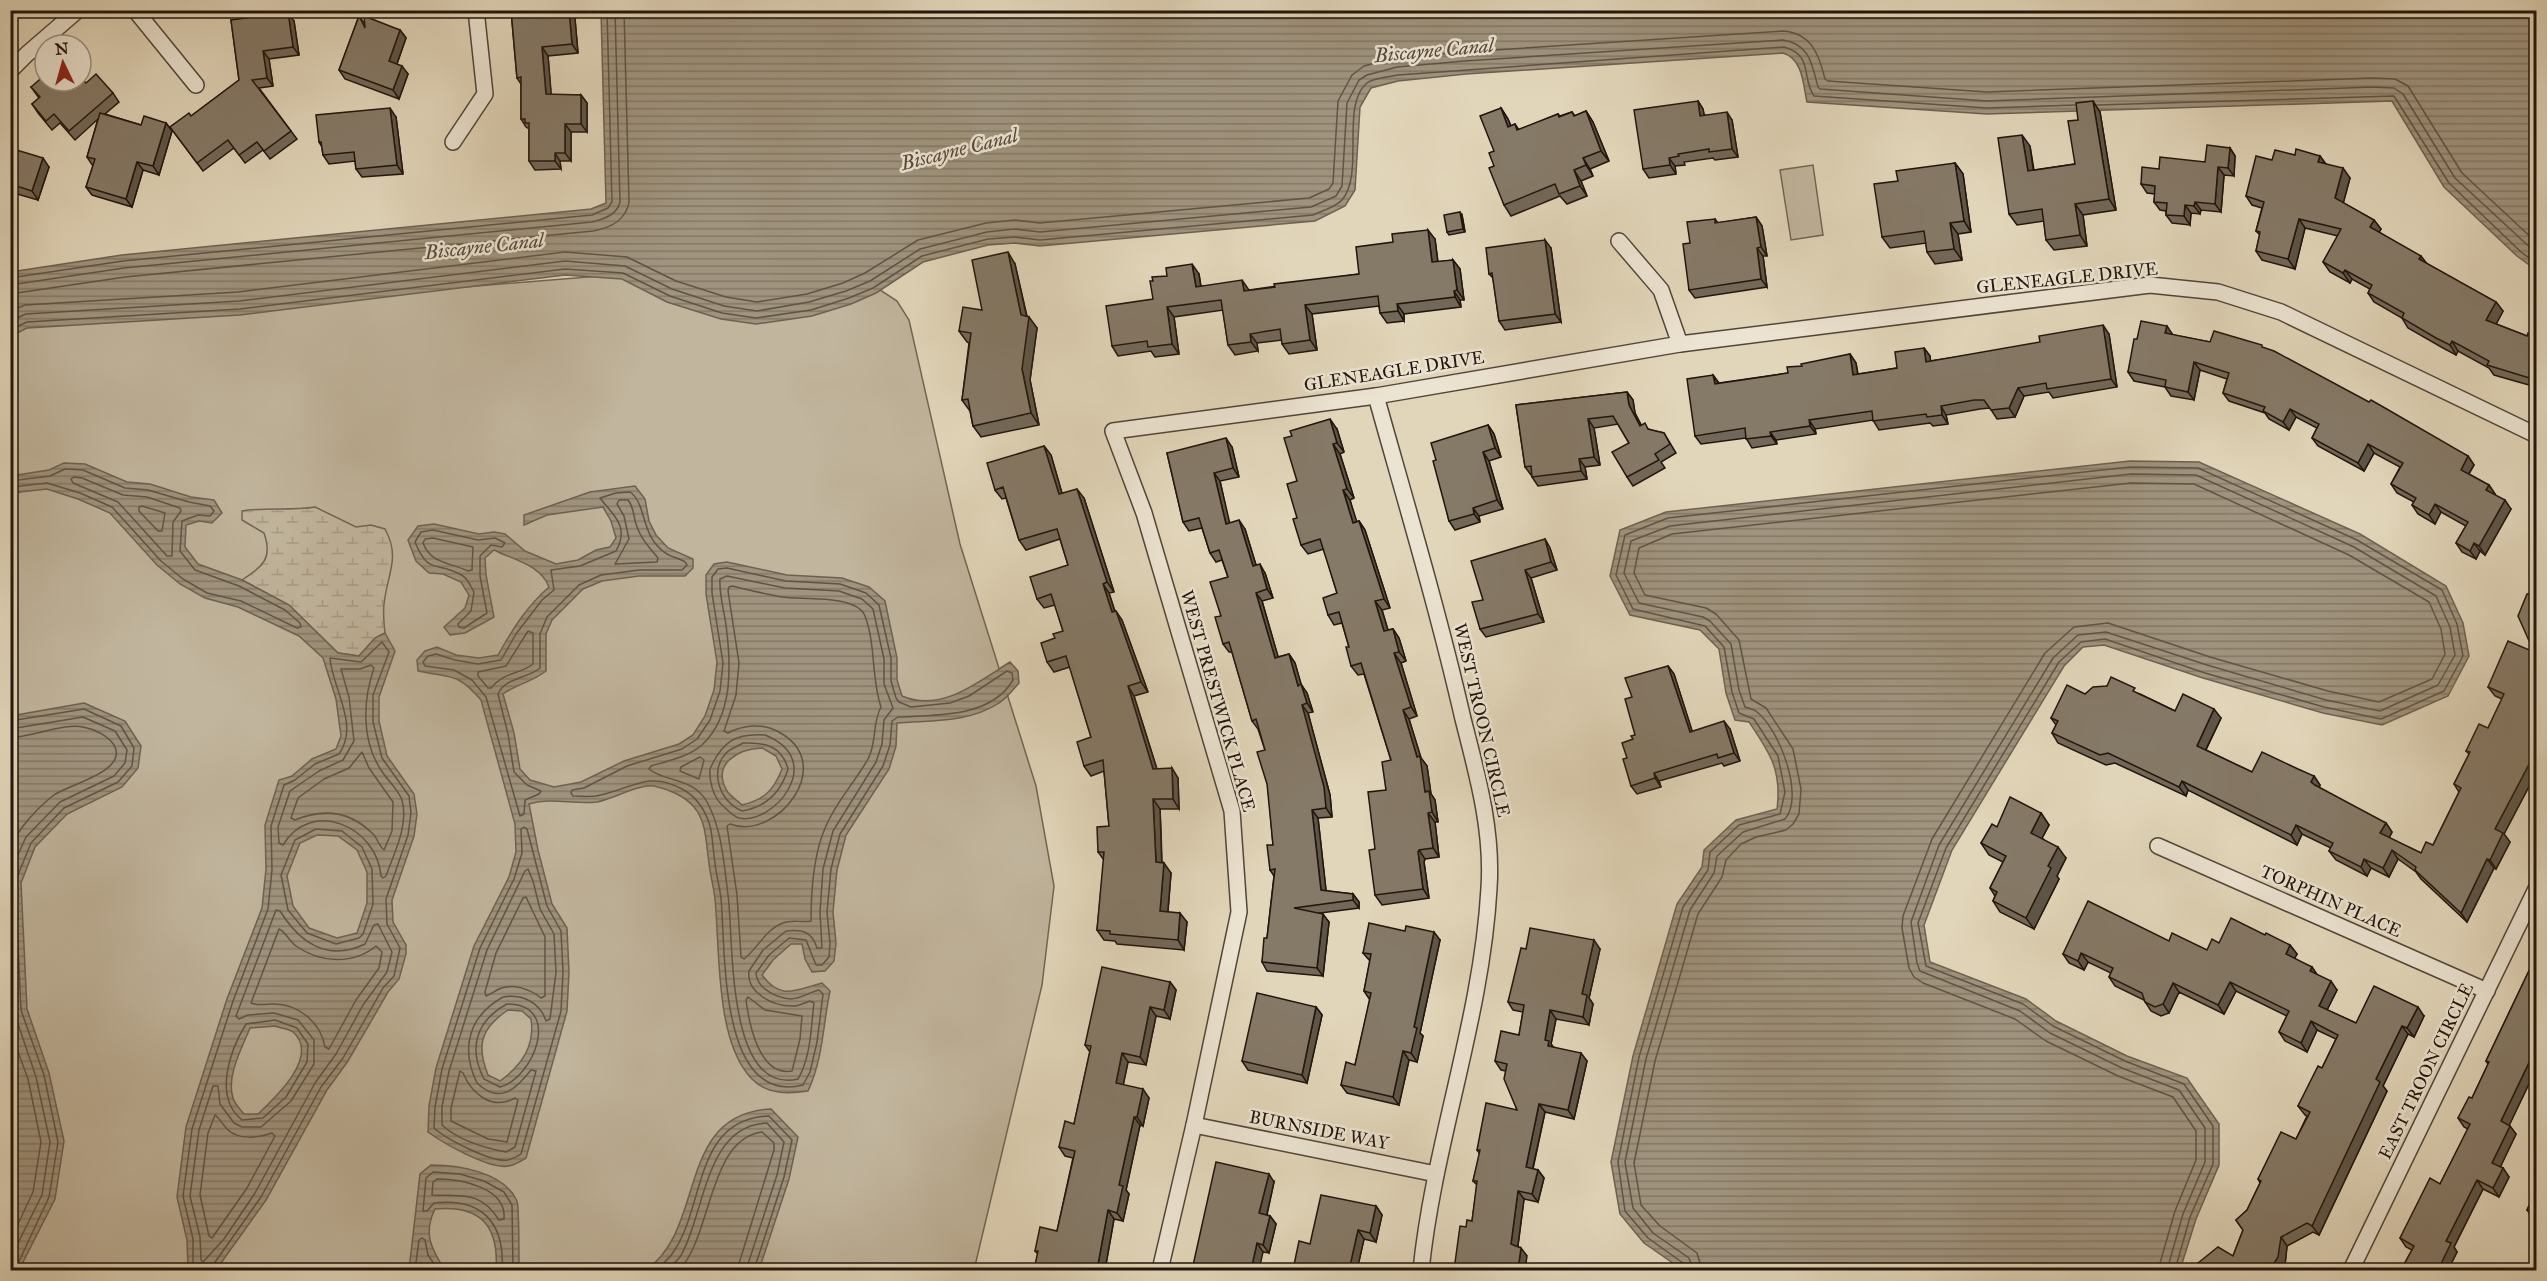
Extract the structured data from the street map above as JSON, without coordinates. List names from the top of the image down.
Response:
{
  "streets": {
    "street": [
      "GLENEAGLE DRIVE",
      "WEST PRESTWICK PLACE",
      "WEST TROON CIRCLE",
      "TORPHIN PLACE",
      "EAST TROON CIRCLE",
      "BURNSIDE WAY"
    ]
  },
  "crossings": [
    ["GLENEAGLE DRIVE", "WEST PRESTWICK PLACE"],
    ["GLENEAGLE DRIVE", "WEST TROON CIRCLE"],
    ["WEST PRESTWICK PLACE", "BURNSIDE WAY"],
    ["WEST TROON CIRCLE", "BURNSIDE WAY"],
    ["TORPHIN PLACE", "EAST TROON CIRCLE"]
  ],
  "water": ["Biscayne Canal"],
  "north": "top"
}
